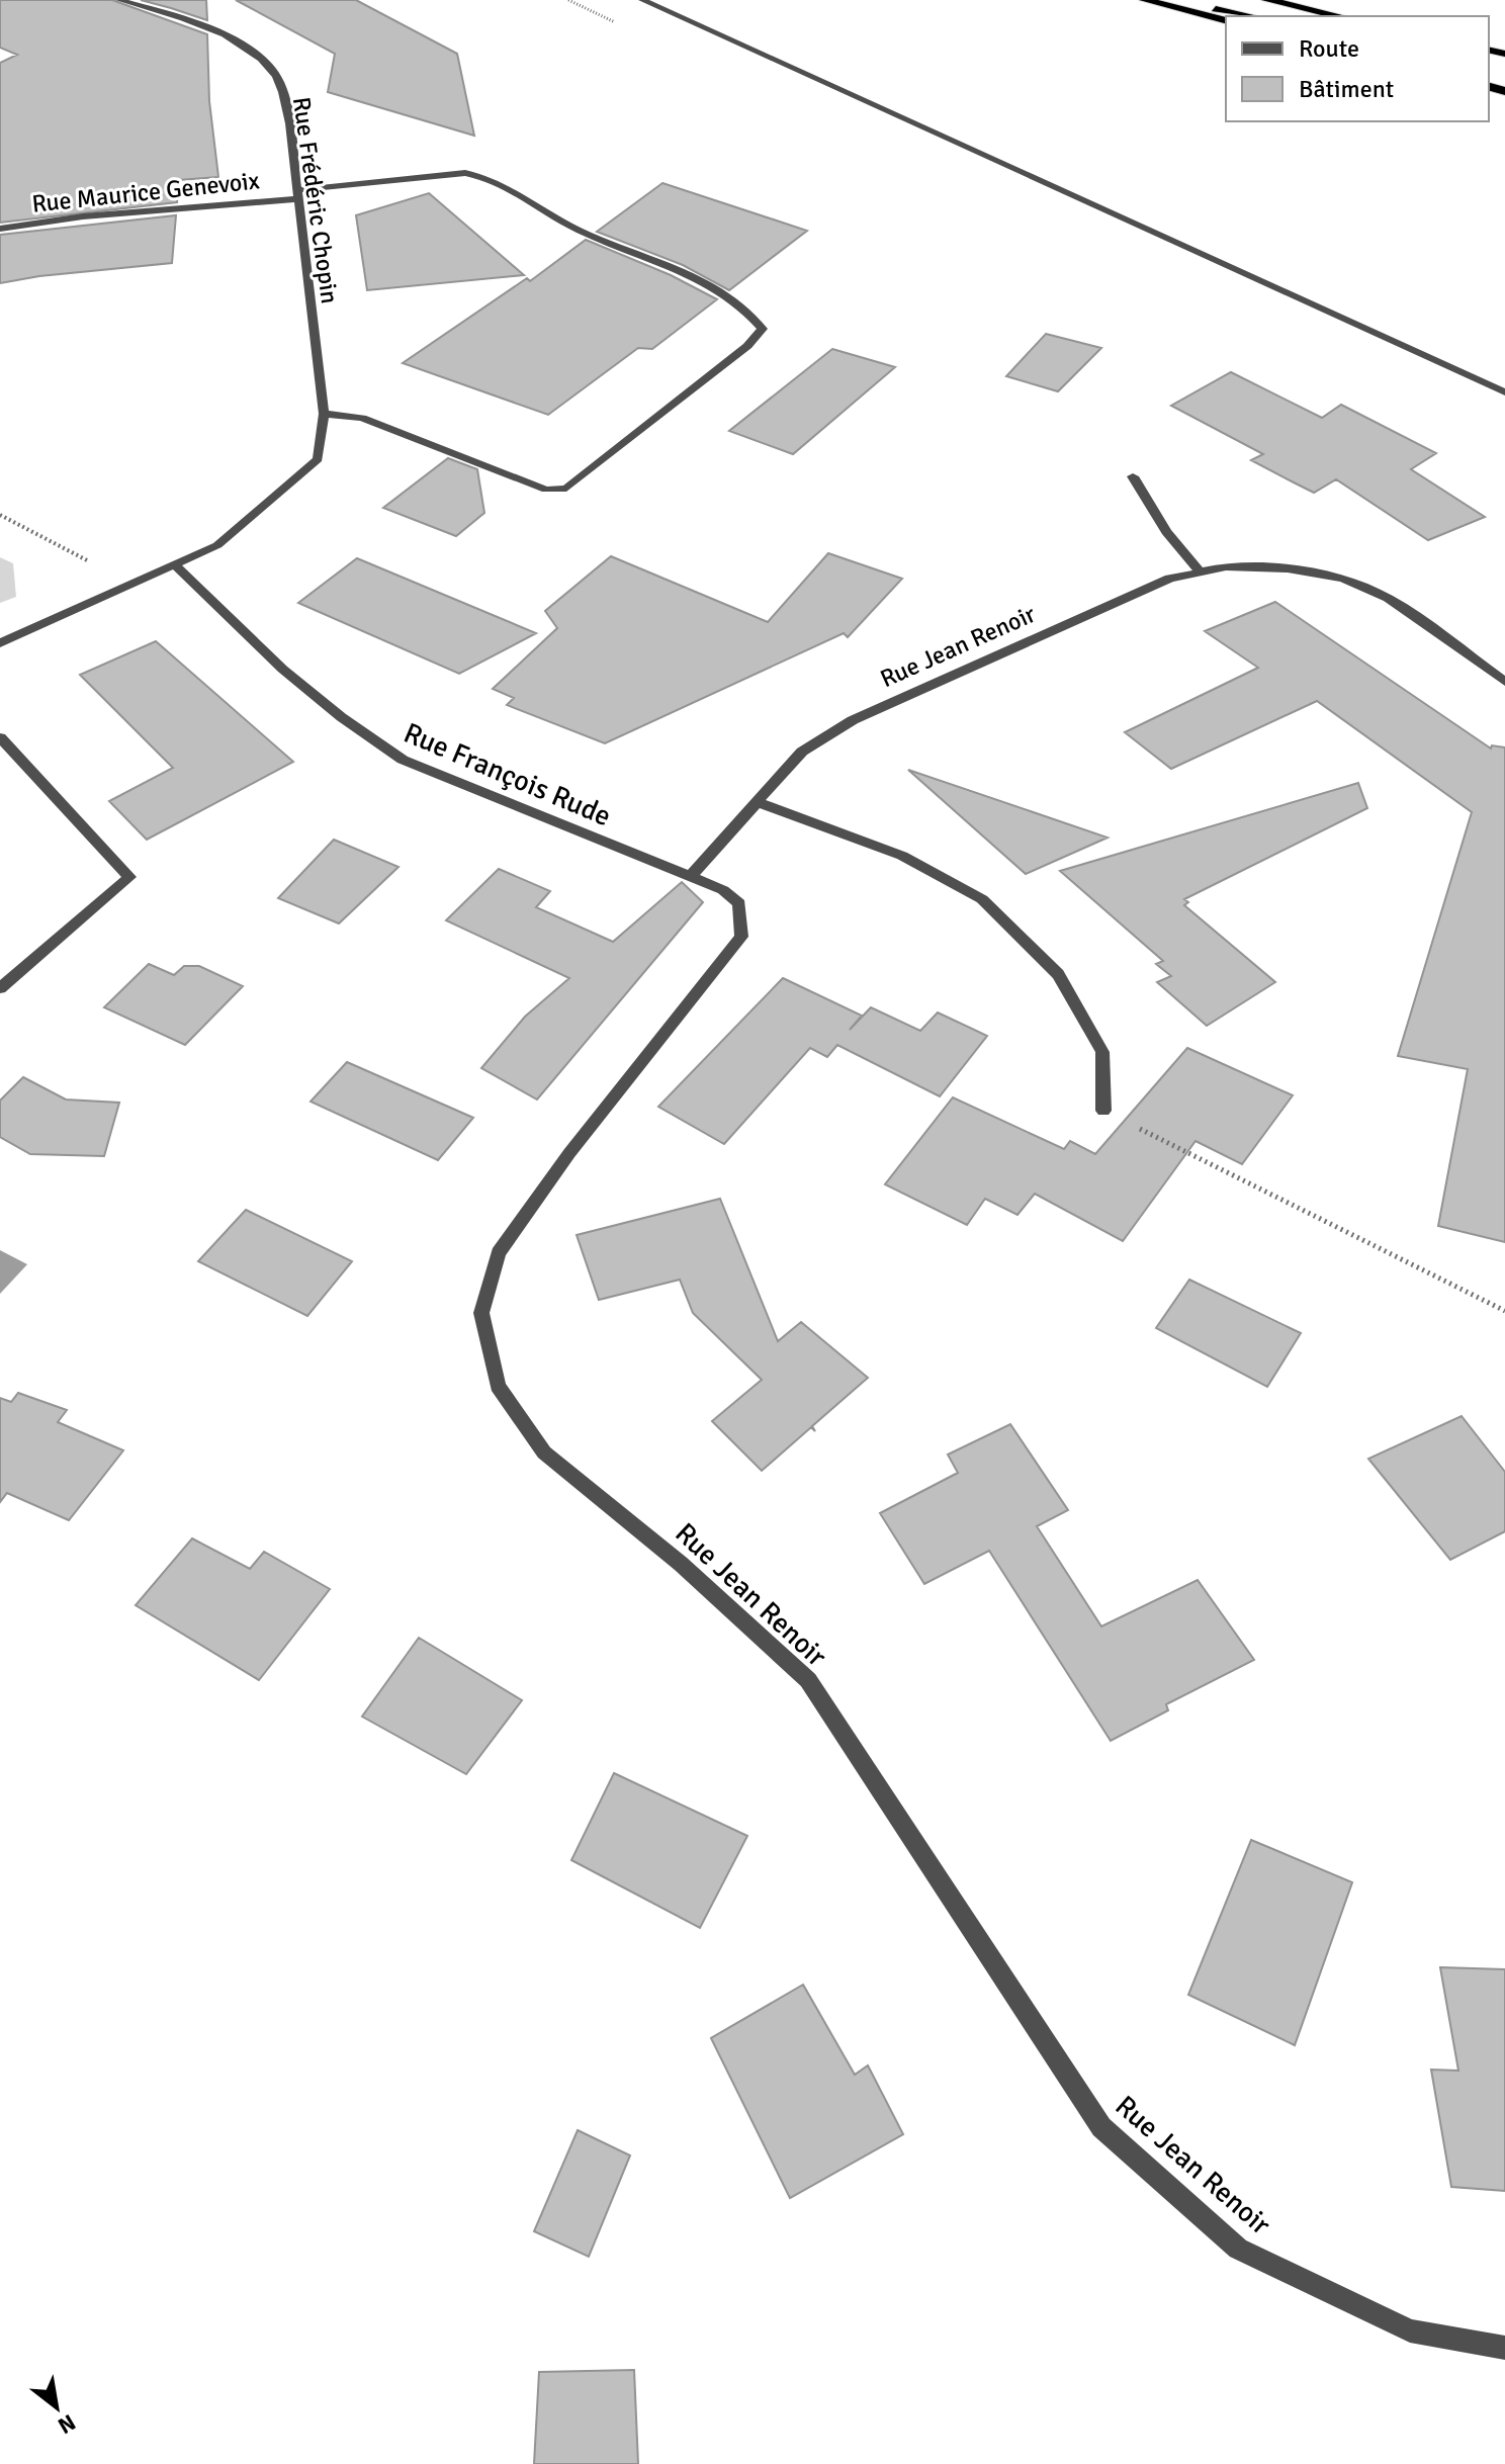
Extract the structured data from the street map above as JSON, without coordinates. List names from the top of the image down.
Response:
{
  "streets": {
    "street": [
      "Rue Maurice Genevoix",
      "Rue Frédéric Chopin",
      "Rue Jean Renoir",
      "Rue François Rude"
    ]
  },
  "crossings": [
    ["Rue Maurice Genevoix", "Rue Frédéric Chopin"],
    ["Rue Frédéric Chopin", "Rue François Rude"],
    ["Rue Jean Renoir", "Rue François Rude"]
  ],
  "legend": ["Route", "Bâtiment"],
  "north": "bottom right"
}
